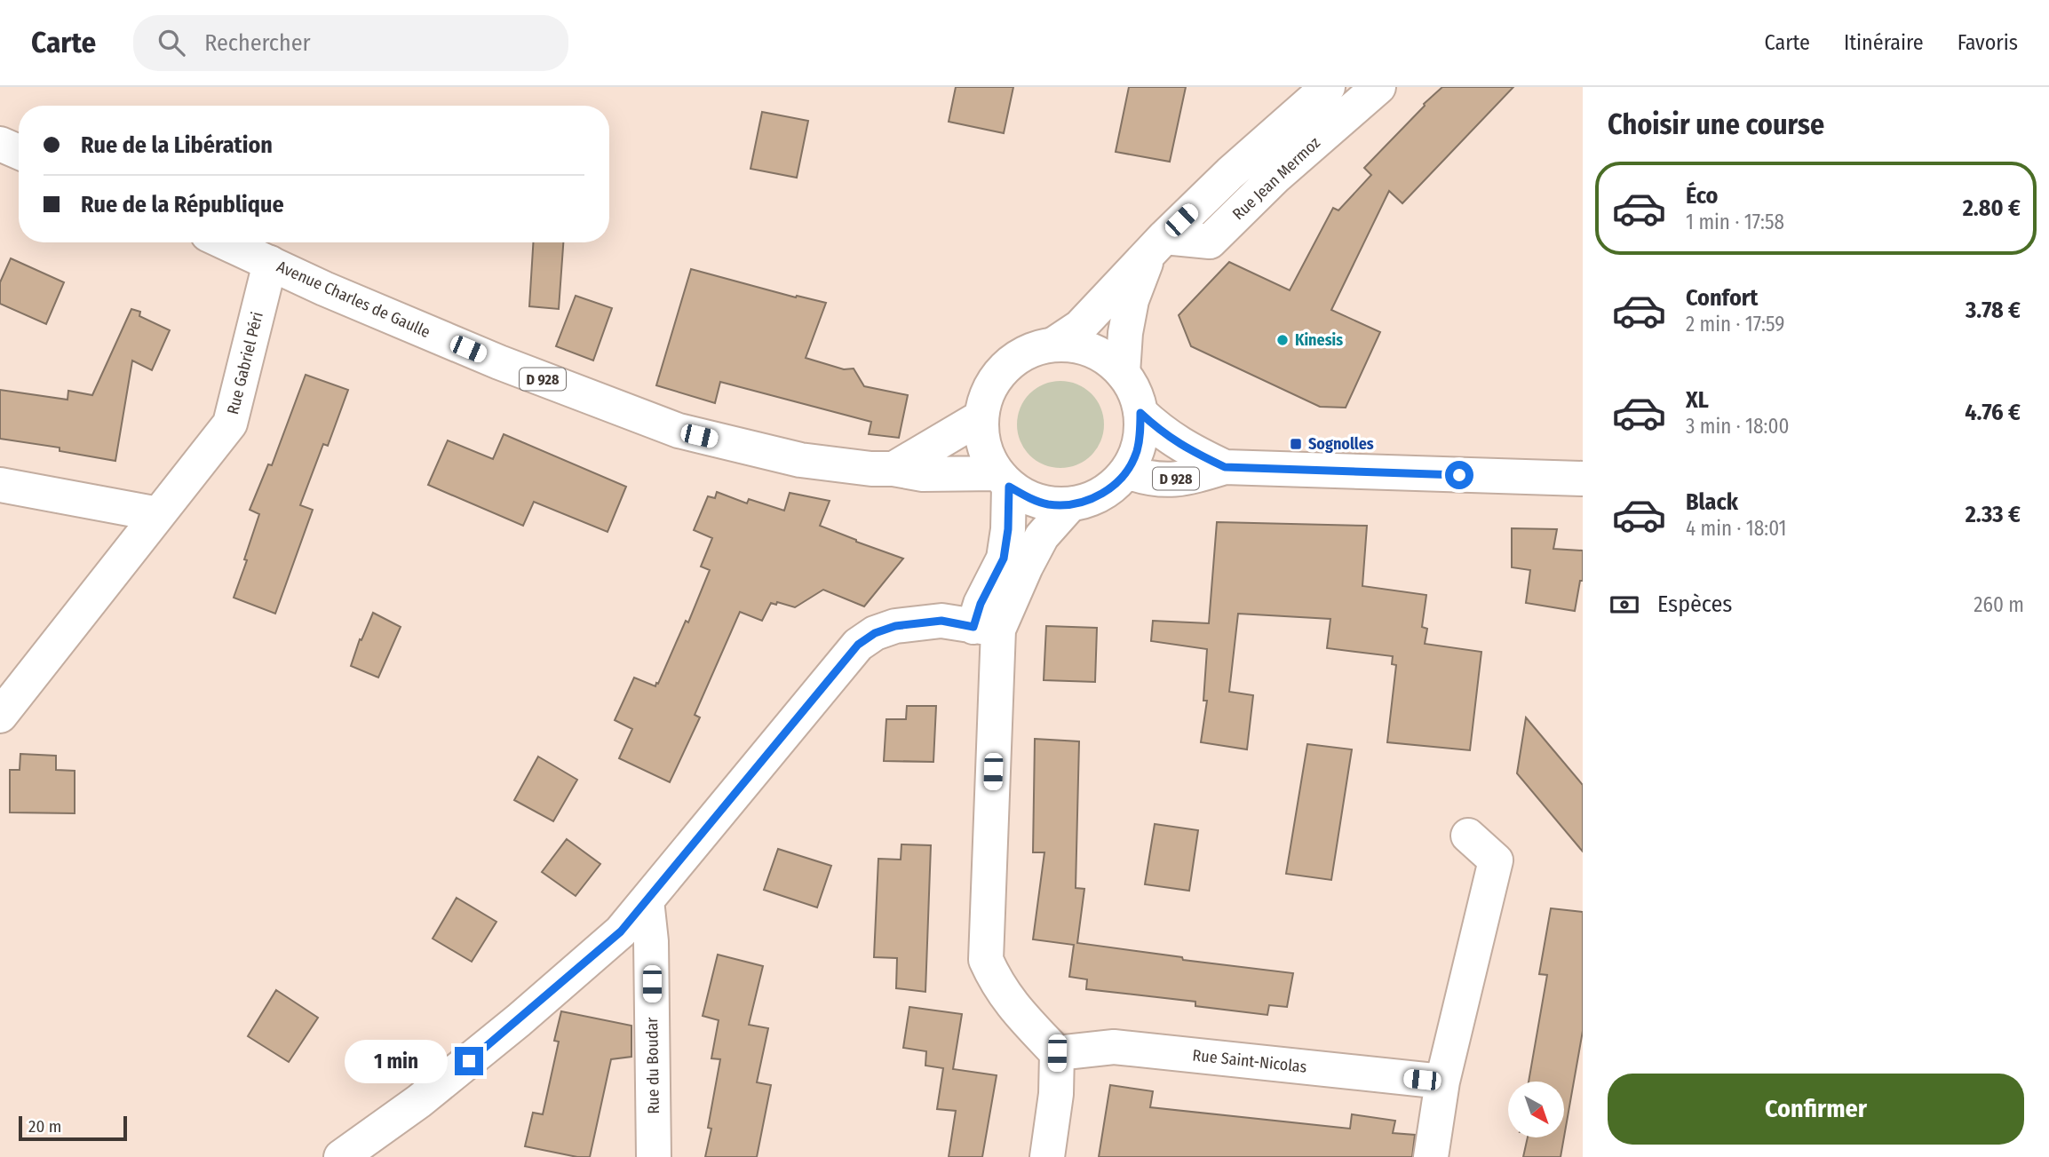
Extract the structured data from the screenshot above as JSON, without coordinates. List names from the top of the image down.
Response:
{
  "streets": {
    "street": [
      "Rue Jean Mermoz",
      "Avenue Charles de Gaulle",
      "Rue Gabriel Péri",
      "D 928",
      "Rue Saint-Nicolas",
      "Rue du Boudar"
    ]
  },
  "crossings": [
    ["Rue Jean Mermoz", "Avenue Charles de Gaulle"],
    ["Rue Jean Mermoz", "D 928"],
    ["Avenue Charles de Gaulle", "Rue Gabriel Péri"],
    ["Avenue Charles de Gaulle", "D 928"]
  ],
  "places": {
    "other": ["Kinesis"],
    "transit": ["Sognolles"]
  },
  "scale_bar": "20 m",
  "north": "bottom right",
  "page": {
    "header": "Carte",
    "search": "Rechercher",
    "nav": ["Carte", "Itinéraire", "Favoris"],
    "heading": "Choisir une course",
    "banner": ["Rue de la Libération", "Rue de la République"],
    "list": [
      {
        "name": "Éco",
        "note": "1 min · 17:58",
        "value": "2.80 €"
      },
      {
        "name": "Confort",
        "note": "2 min · 17:59",
        "value": "3.78 €"
      },
      {
        "name": "XL",
        "note": "3 min · 18:00",
        "value": "4.76 €"
      },
      {
        "name": "Black",
        "note": "4 min · 18:01",
        "value": "2.33 €"
      }
    ],
    "pay": ["Espèces", "260 m"],
    "bubble": "1 min",
    "buttons": "Confirmer",
    "scale": "20 m"
  }
}
